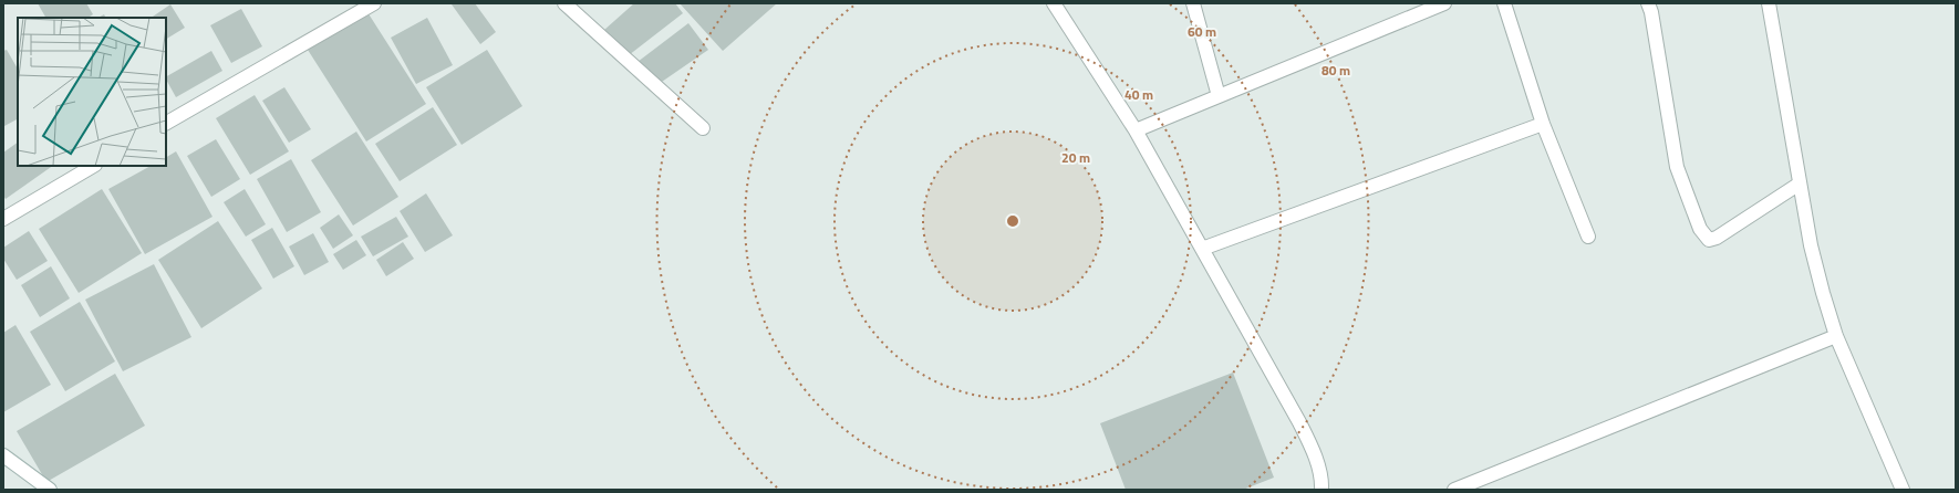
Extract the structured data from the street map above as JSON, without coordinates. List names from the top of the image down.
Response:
{
  "rings": [
    "60 m",
    "80 m",
    "40 m",
    "20 m"
  ]
}
